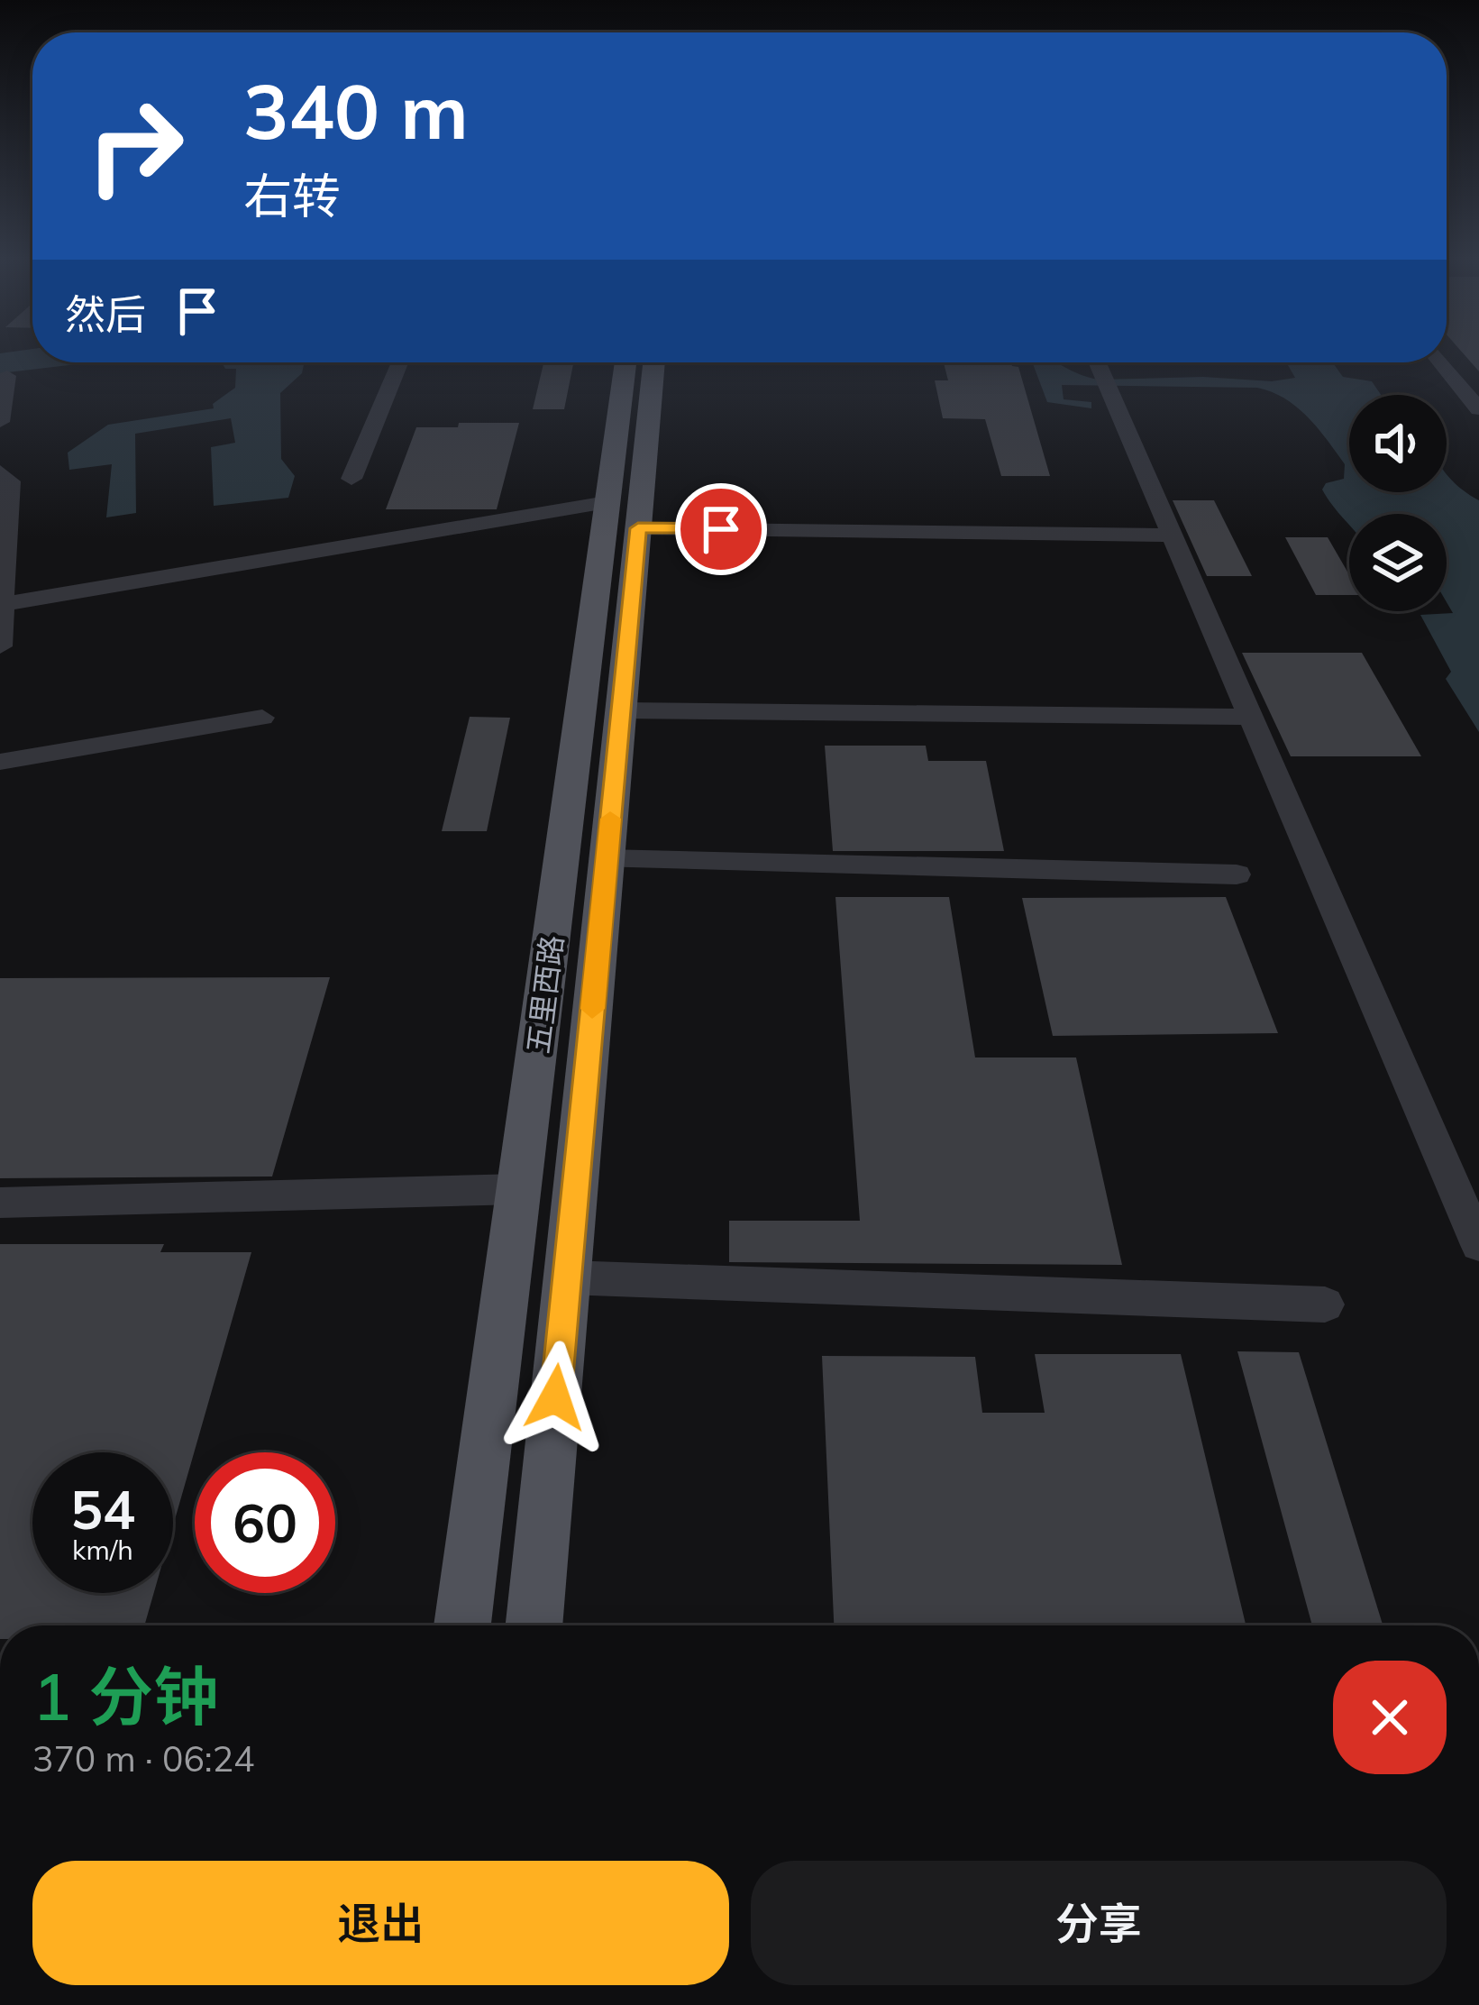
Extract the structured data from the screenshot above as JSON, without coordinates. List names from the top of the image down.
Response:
{
  "streets": {
    "main road": ["五里西路"]
  },
  "page": {
    "turn": ["340 m", "右转"],
    "then": "然后",
    "speed": "54 km/h",
    "limit": "60",
    "heading": ["1 分钟", "370 m · 06:24"],
    "buttons": ["退出", "分享"]
  }
}
